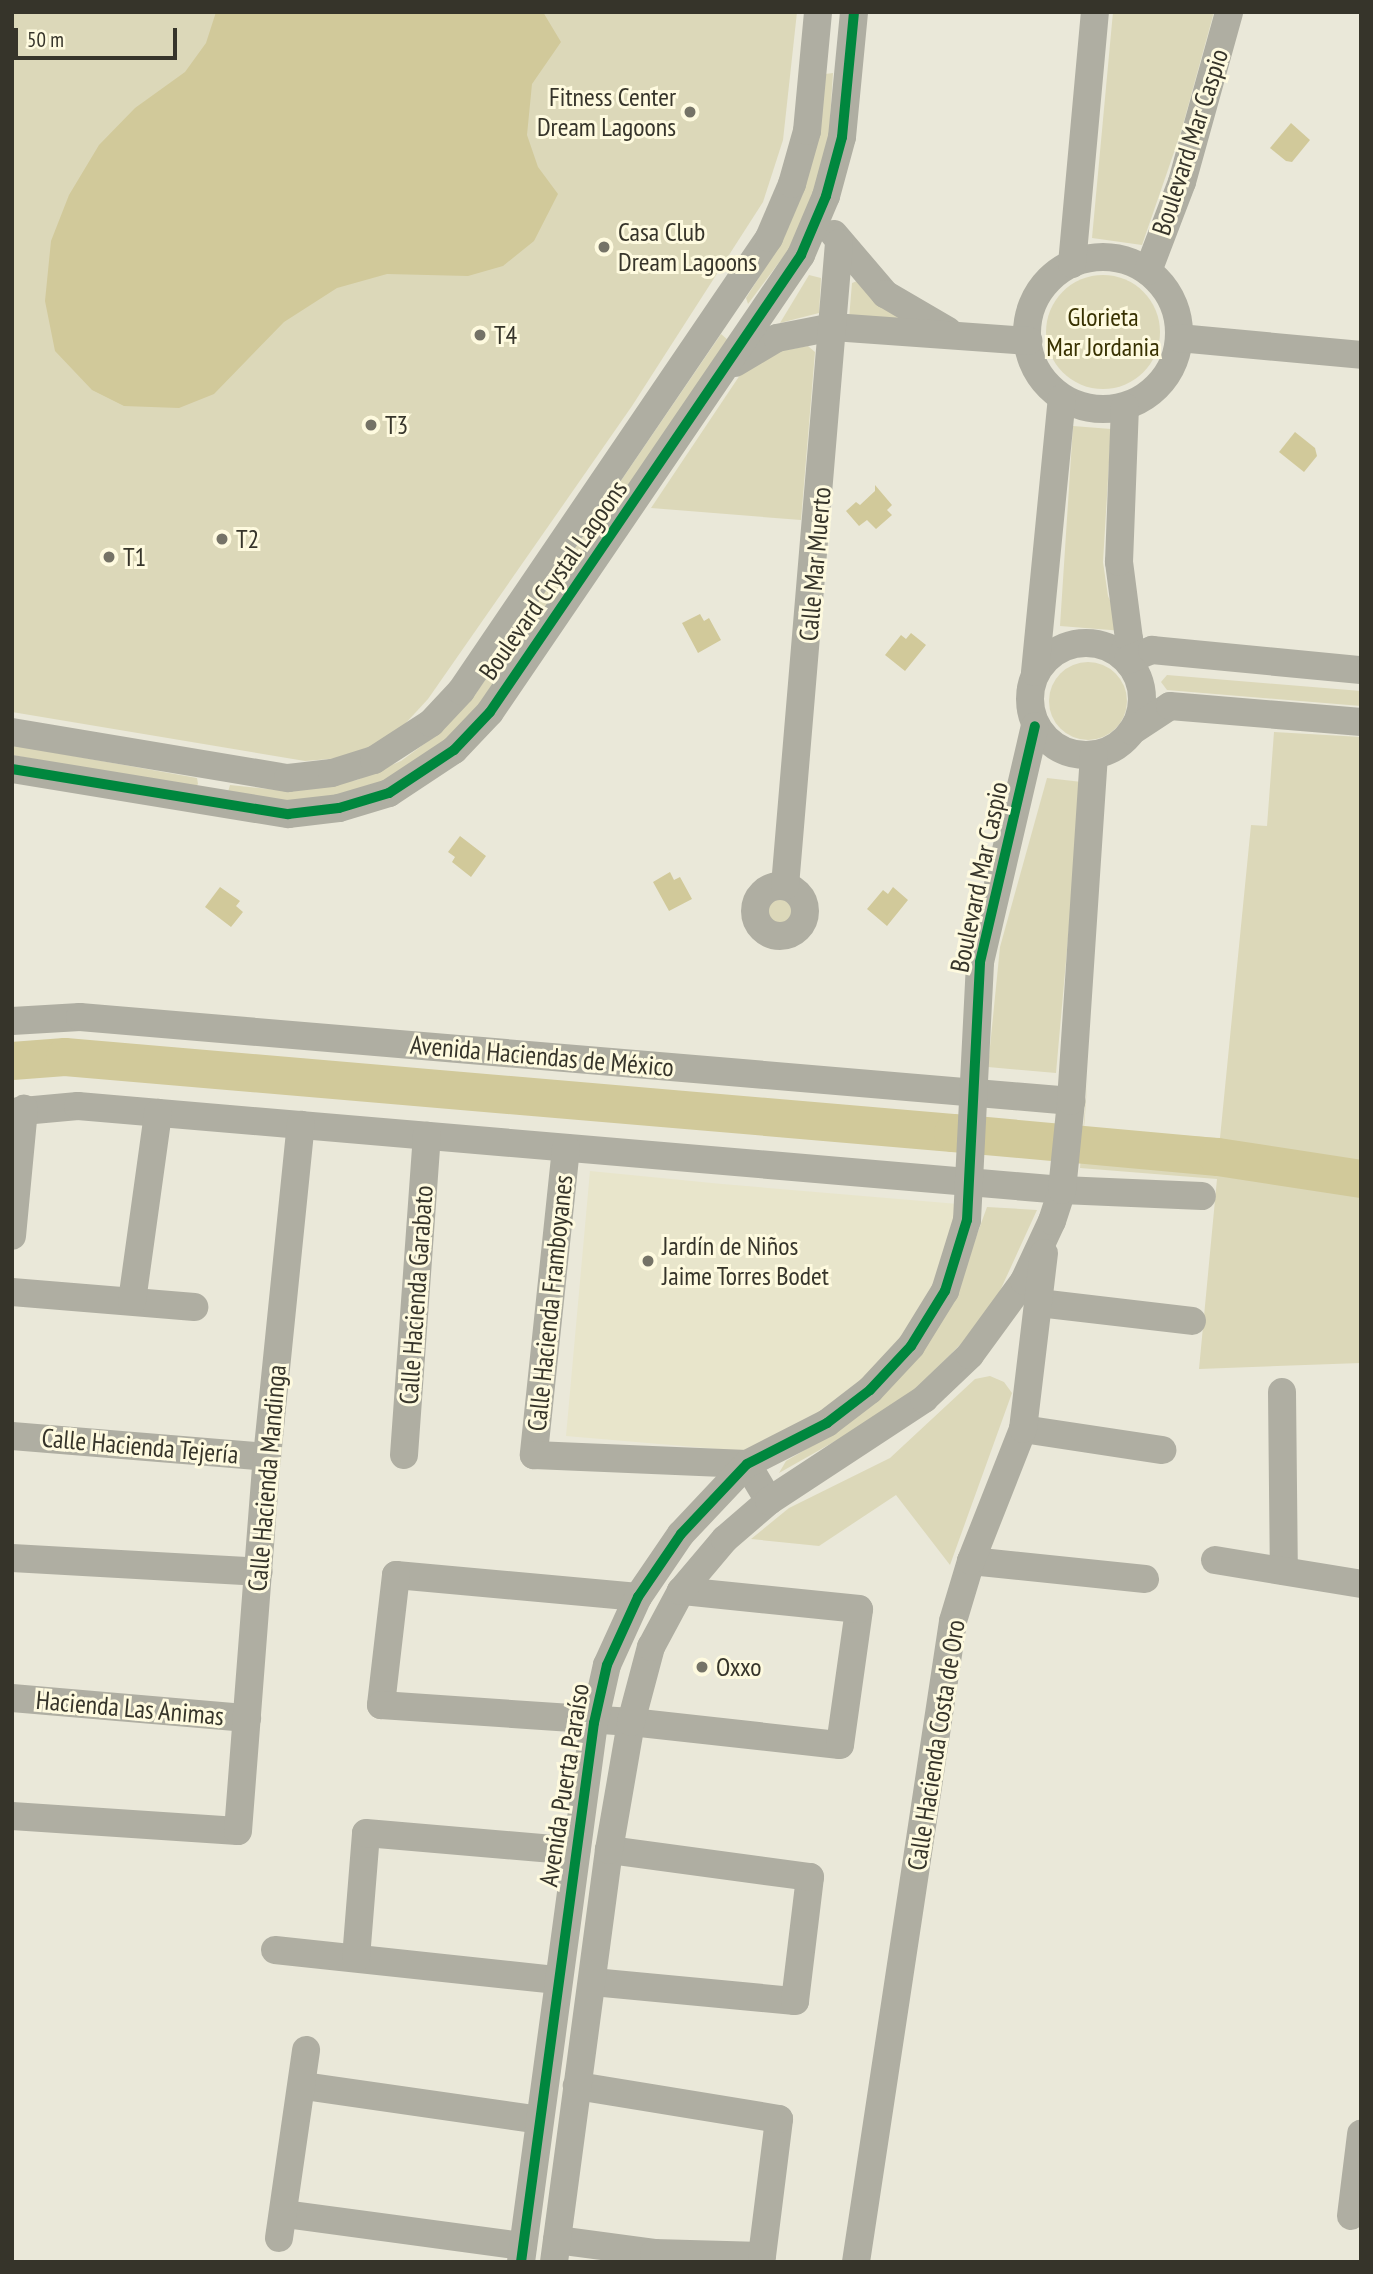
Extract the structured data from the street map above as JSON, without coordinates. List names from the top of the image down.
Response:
{
  "streets": {
    "street": [
      "Boulevard Mar Caspio",
      "Calle Mar Muerto",
      "Boulevard Crystal Lagoons",
      "Avenida Haciendas de México",
      "Calle Hacienda Garabato",
      "Calle Hacienda Framboyanes",
      "Calle Hacienda Tejería",
      "Calle Hacienda Mandinga",
      "Hacienda Las Animas",
      "Calle Hacienda Costa de Oro",
      "Avenida Puerta Paraíso"
    ]
  },
  "crossings": [
    ["Boulevard Mar Caspio", "Avenida Haciendas de México"],
    ["Boulevard Mar Caspio", "Avenida Puerta Paraíso"],
    ["Calle Hacienda Framboyanes", "Avenida Puerta Paraíso"],
    ["Calle Hacienda Tejería", "Calle Hacienda Mandinga"],
    ["Calle Hacienda Mandinga", "Hacienda Las Animas"],
    ["Calle Hacienda Costa de Oro", "Avenida Puerta Paraíso"]
  ],
  "parks": ["Glorieta Mar Jordania"],
  "places": [
    "Fitness Center Dream Lagoons",
    "Casa Club Dream Lagoons",
    "T4",
    "T3",
    "T2",
    "T1",
    "Jardín de Niños Jaime Torres Bodet",
    "Oxxo"
  ],
  "scale_bar": "50 m"
}
